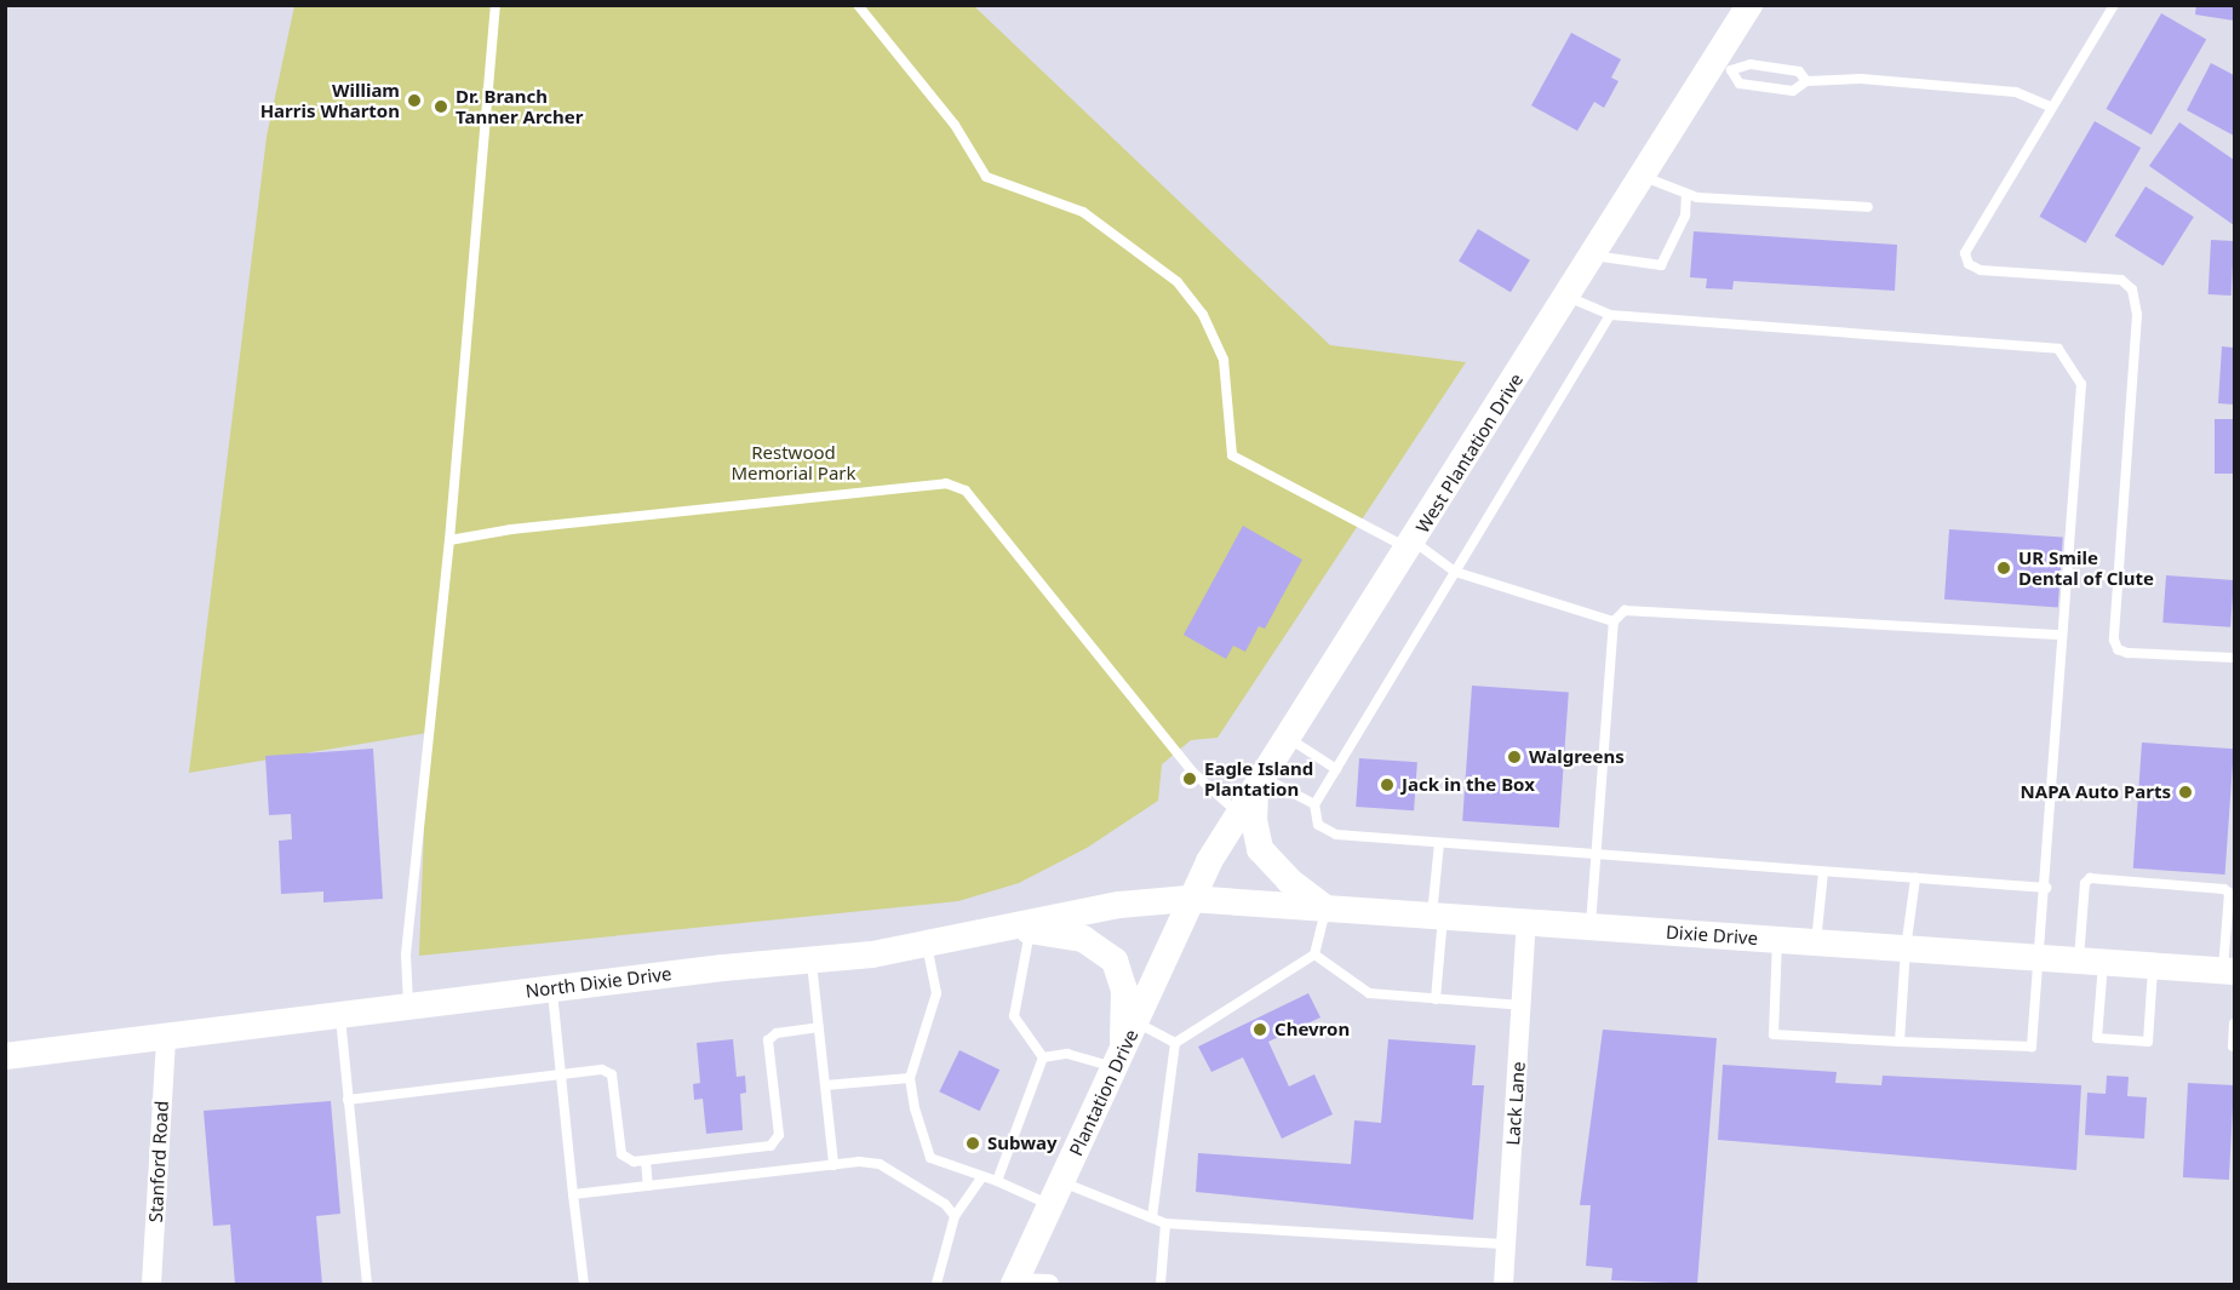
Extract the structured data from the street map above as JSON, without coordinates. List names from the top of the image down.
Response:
{
  "streets": {
    "main road": [
      "West Plantation Drive",
      "Dixie Drive",
      "North Dixie Drive",
      "Plantation Drive"
    ],
    "street": ["Lack Lane", "Stanford Road"]
  },
  "crossings": [
    ["West Plantation Drive", "Dixie Drive"],
    ["West Plantation Drive", "North Dixie Drive"],
    ["West Plantation Drive", "Plantation Drive"],
    ["Dixie Drive", "North Dixie Drive"],
    ["Dixie Drive", "Plantation Drive"],
    ["Dixie Drive", "Lack Lane"],
    ["North Dixie Drive", "Plantation Drive"],
    ["North Dixie Drive", "Stanford Road"]
  ],
  "parks": ["Restwood Memorial Park"],
  "places": [
    "William Harris Wharton",
    "Dr. Branch Tanner Archer",
    "UR Smile Dental of Clute",
    "Walgreens",
    "Eagle Island Plantation",
    "Jack in the Box",
    "NAPA Auto Parts",
    "Chevron",
    "Subway"
  ]
}
